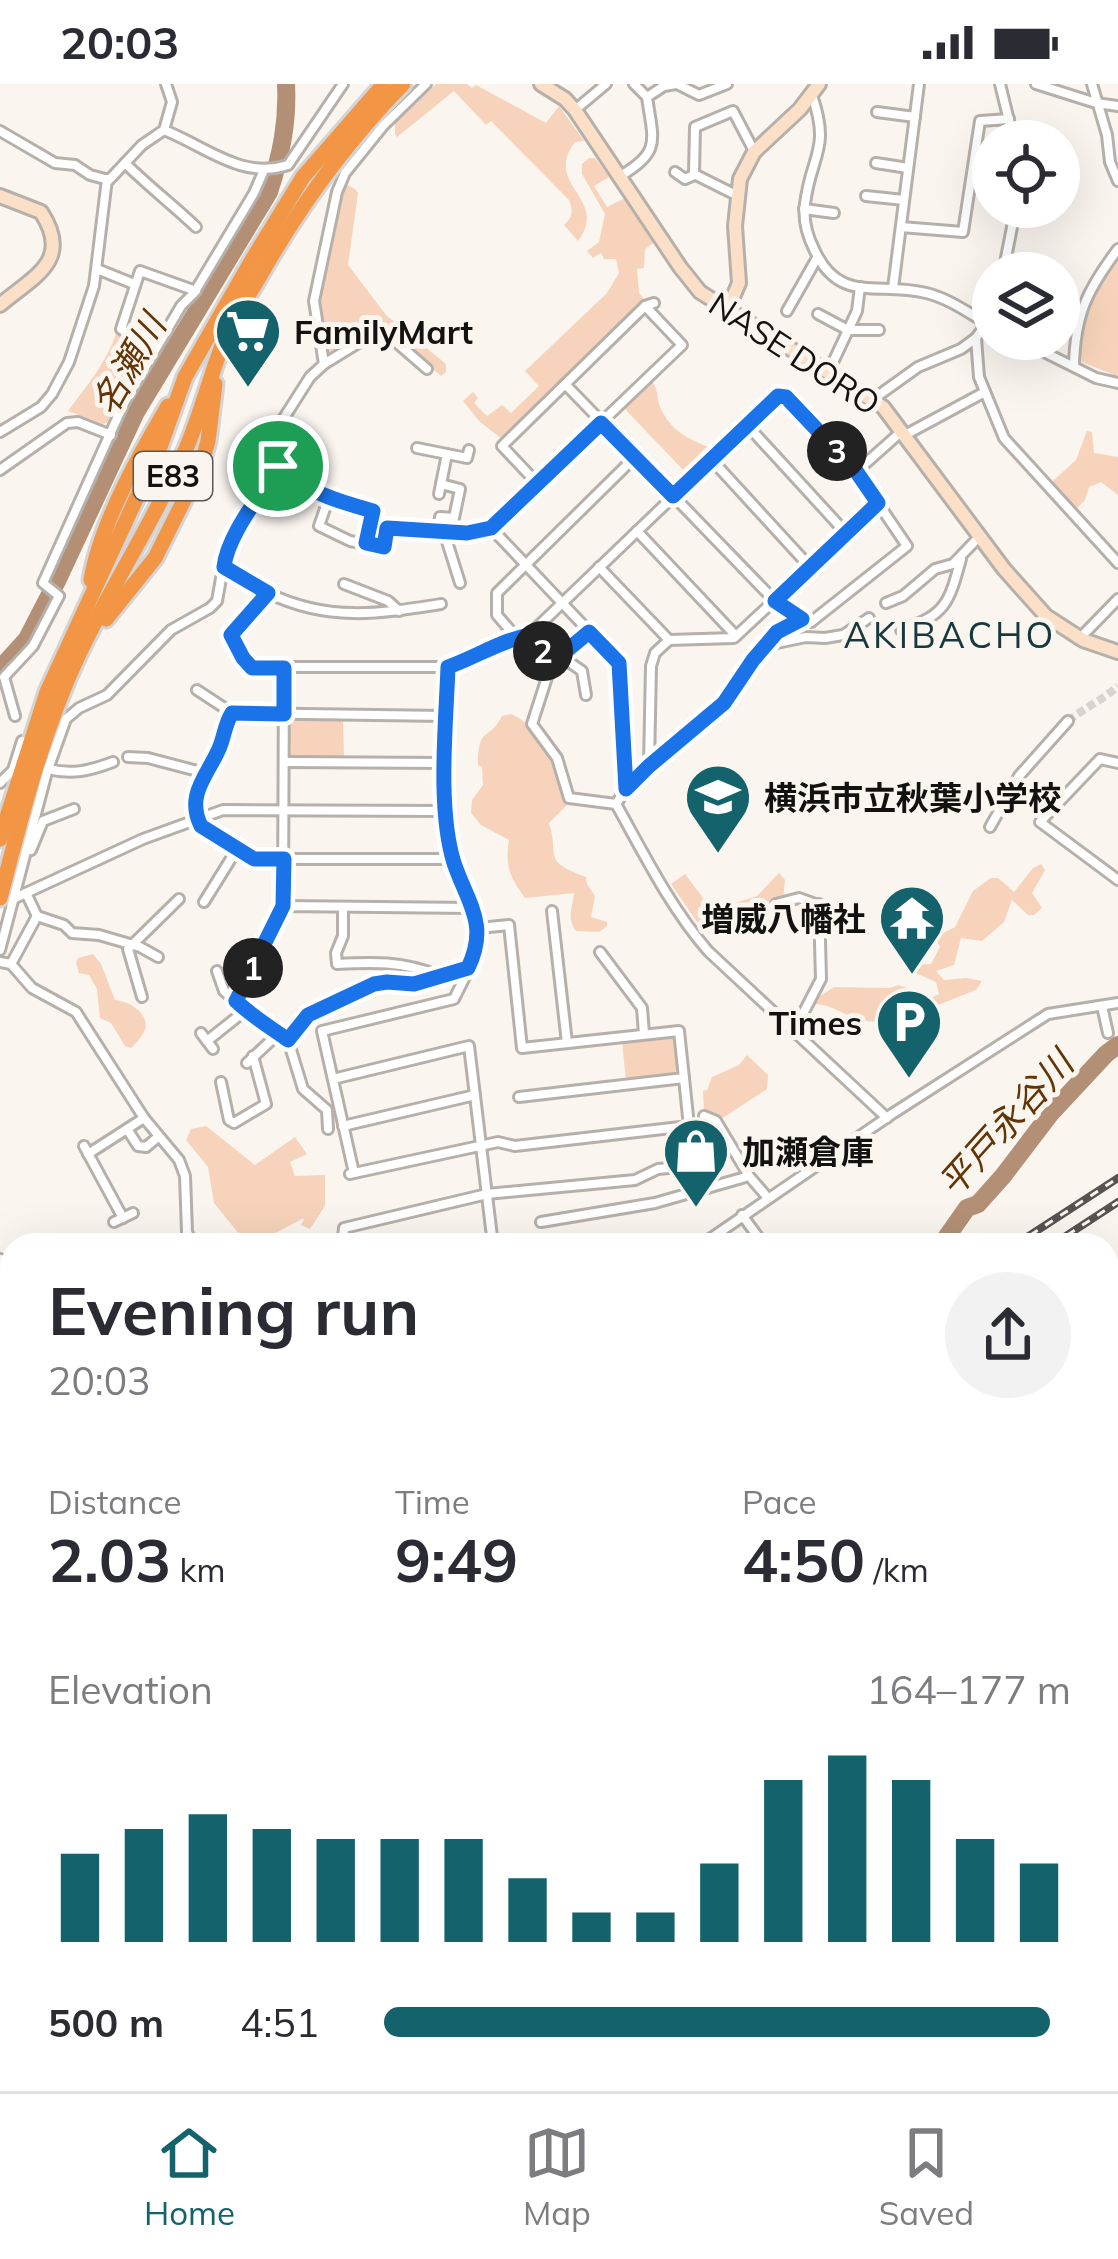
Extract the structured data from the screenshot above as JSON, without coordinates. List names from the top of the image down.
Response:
{
  "streets": {
    "highway": ["E83"],
    "street": ["NASE DORO"]
  },
  "districts": ["AKIBACHO"],
  "water": ["名瀬川", "平戸永谷川"],
  "places": {
    "supermarket": ["FamilyMart"],
    "school or university": ["横浜市立秋葉小学校"],
    "temple": ["増威八幡社"],
    "parking": ["Times"],
    "shop": ["加瀬倉庫"]
  },
  "page": {
    "status": "20:03",
    "pins": ["3", "2", "1"],
    "heading": ["Evening run", "20:03"],
    "stats": [
      ["Distance", "2.03 km"],
      ["Time", "9:49"],
      ["Pace", "4:50 /km"]
    ],
    "chart": ["Elevation", "164–177 m"],
    "list": [
      {
        "name": "500 m",
        "note": "4:51"
      }
    ],
    "tabs": ["Home", "Map", "Saved"]
  }
}
